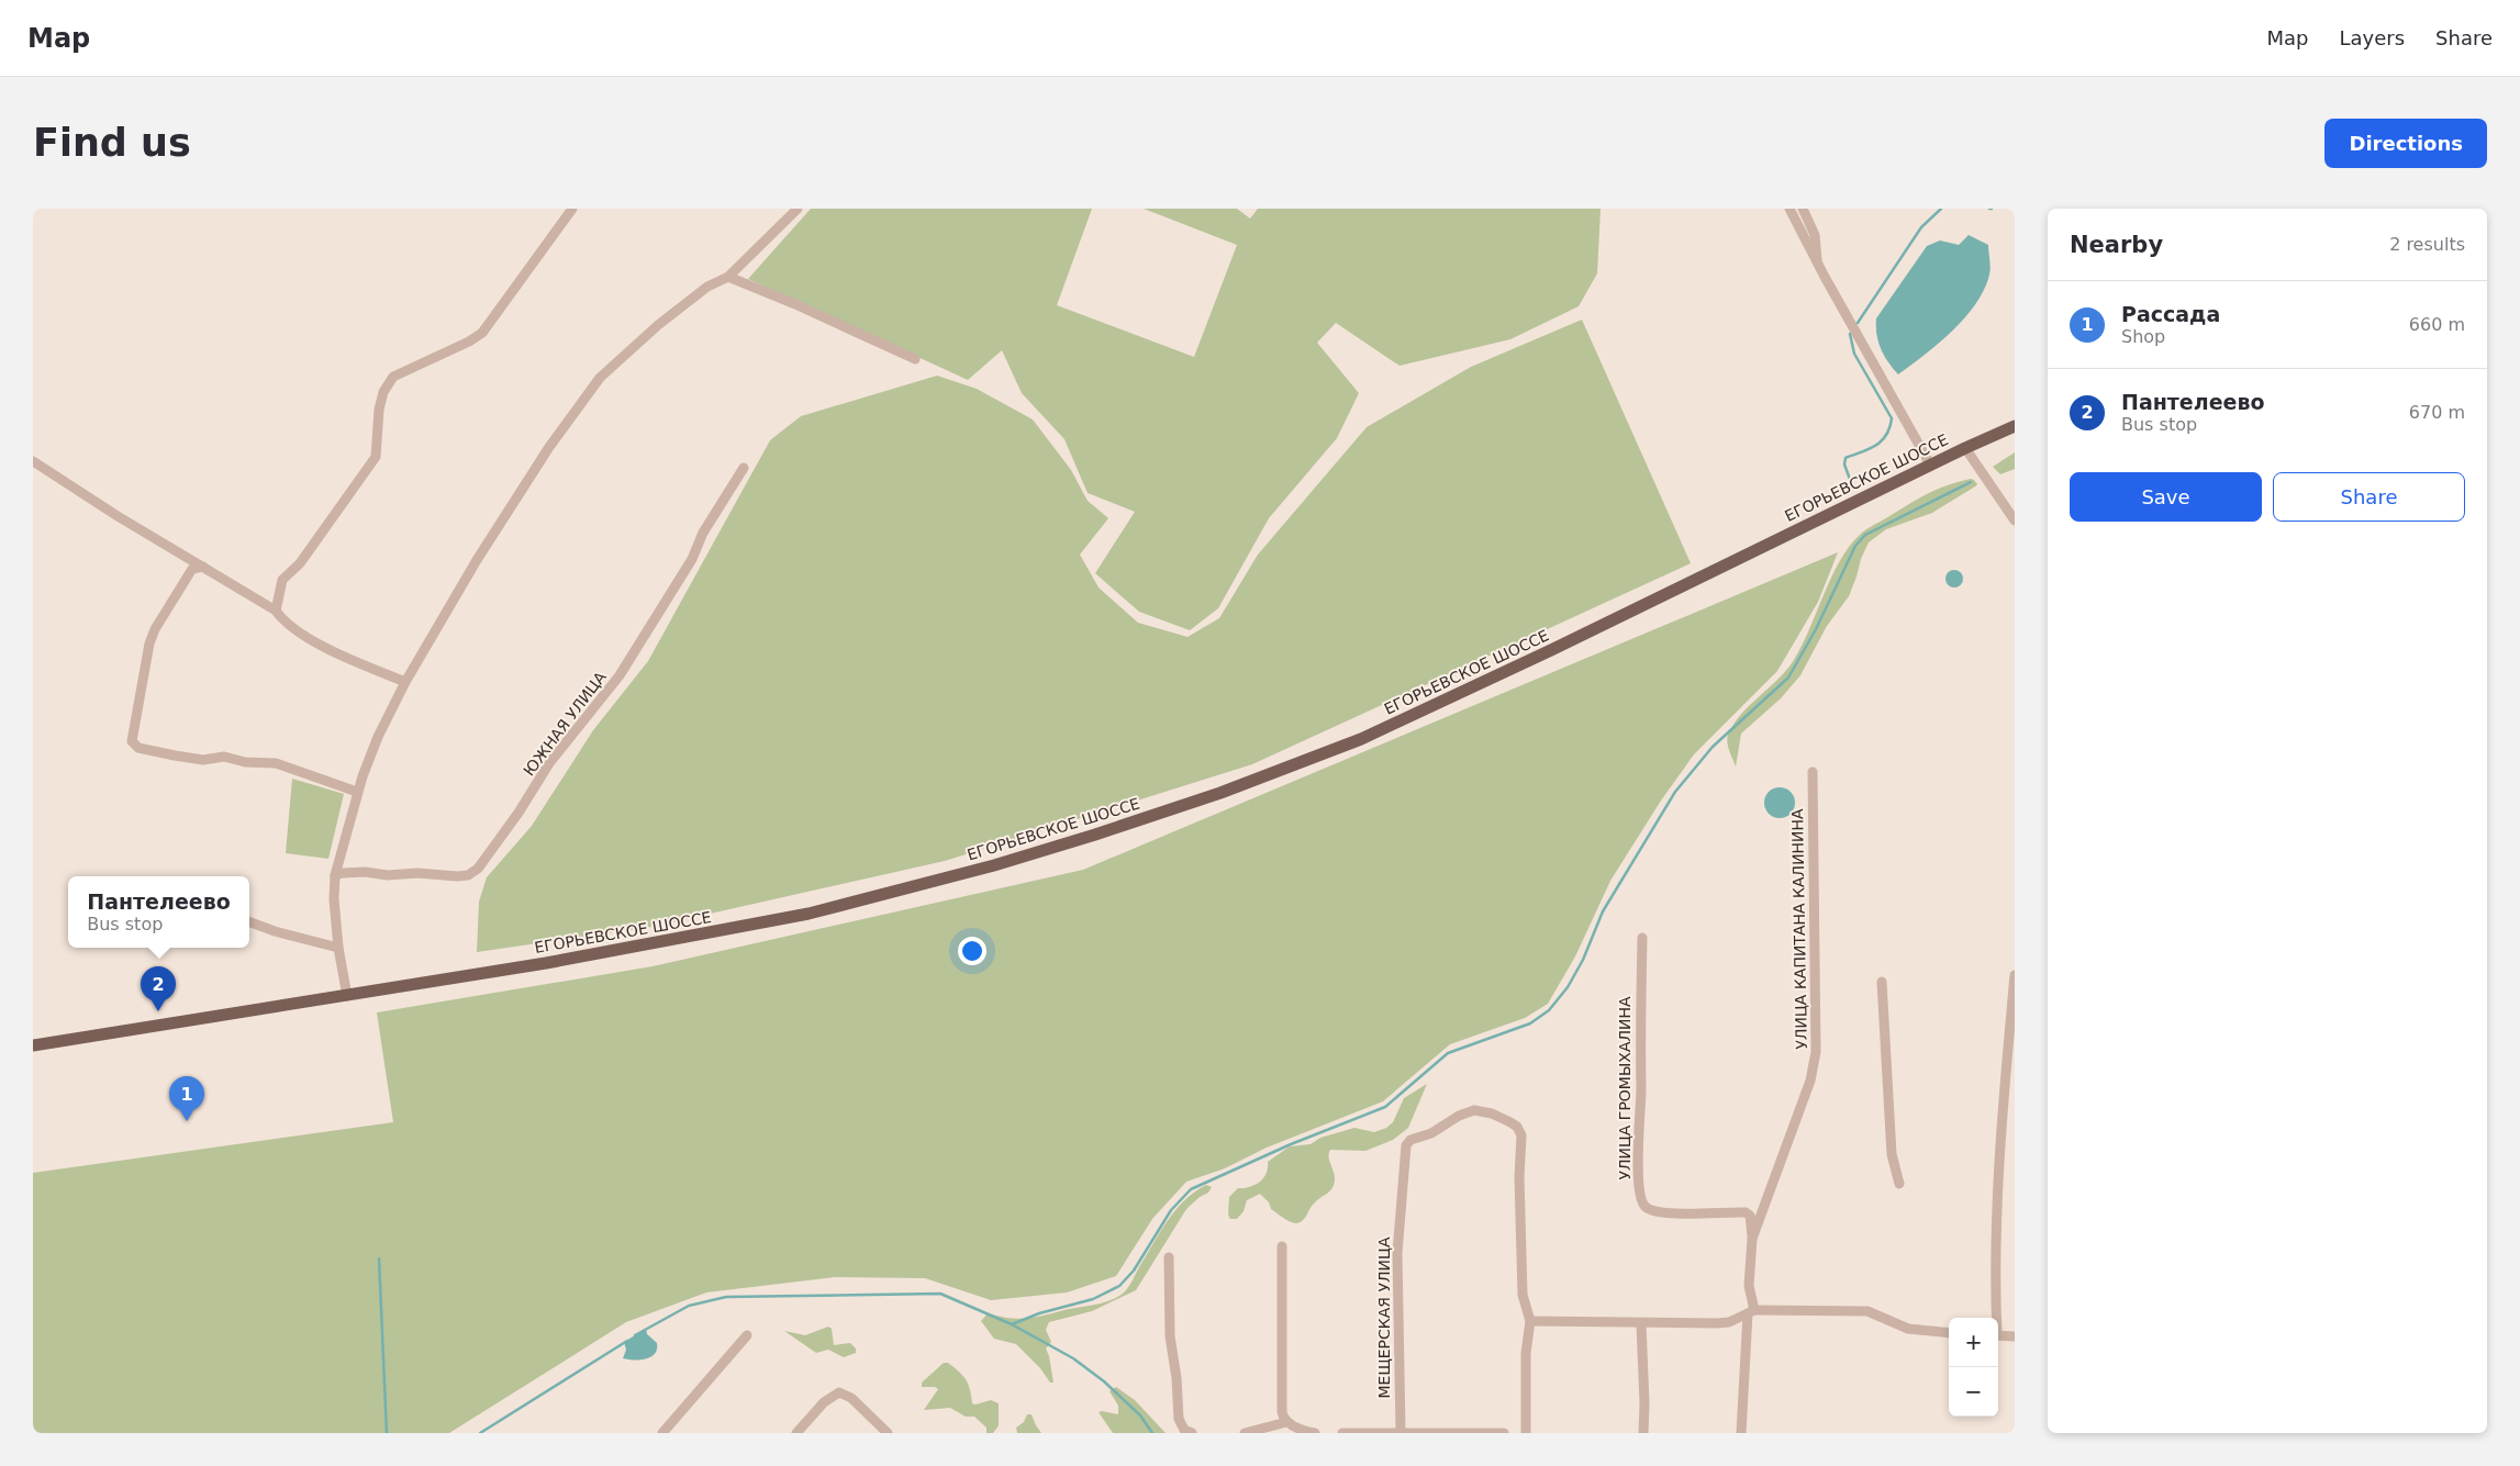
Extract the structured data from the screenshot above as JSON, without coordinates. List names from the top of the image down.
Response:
{
  "streets": {
    "main road": ["ЕГОРЬЕВСКОЕ ШОССЕ"],
    "street": [
      "ЮЖНАЯ УЛИЦА",
      "УЛИЦА КАПИТАНА КАЛИНИНА",
      "УЛИЦА ГРОМЫХАЛИНА",
      "МЕЩЕРСКАЯ УЛИЦА"
    ]
  },
  "crossings": [
    ["УЛИЦА КАПИТАНА КАЛИНИНА", "УЛИЦА ГРОМЫХАЛИНА"]
  ],
  "page": {
    "header": "Map",
    "nav": ["Map", "Layers", "Share"],
    "buttons": [
      "Directions",
      ["Save", "Share"]
    ],
    "title": "Find us",
    "heading": ["Nearby", "2 results"],
    "list": [
      {
        "mark": "1",
        "name": "Рассада",
        "note": "Shop",
        "value": "660 m"
      },
      {
        "mark": "2",
        "name": "Пантелеево",
        "note": "Bus stop",
        "value": "670 m"
      }
    ],
    "popup": ["Пантелеево", "Bus stop"],
    "pins": ["2", "1"],
    "map_buttons": ["+", "−"]
  }
}
